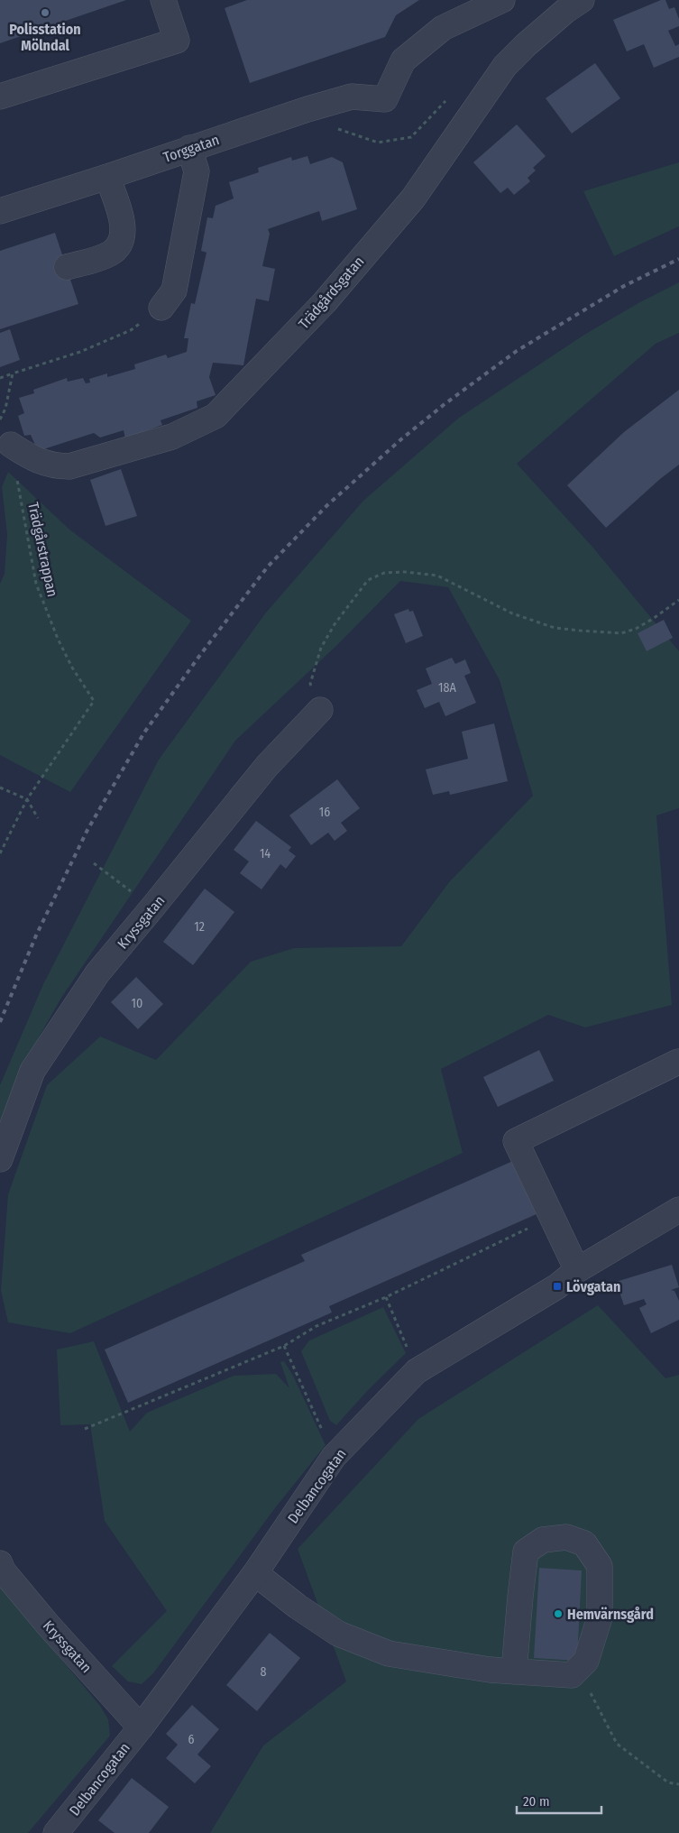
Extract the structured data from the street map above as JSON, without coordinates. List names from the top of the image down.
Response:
{
  "streets": {
    "street": [
      "Torggatan",
      "Trädgårdsgatan",
      "Kryssgatan",
      "Delbancogatan"
    ],
    "path": ["Trädgårstrappan"]
  },
  "crossings": [
    ["Trädgårdsgatan", "Trädgårstrappan"],
    ["Kryssgatan", "Delbancogatan"]
  ],
  "places": {
    "other": ["Polisstation Mölndal", "Hemvärnsgård"],
    "transit": ["Lövgatan"]
  },
  "house_numbers": [
    "18A",
    "16",
    "14",
    "12",
    "10",
    "8",
    "6"
  ],
  "scale_bar": "20 m"
}
